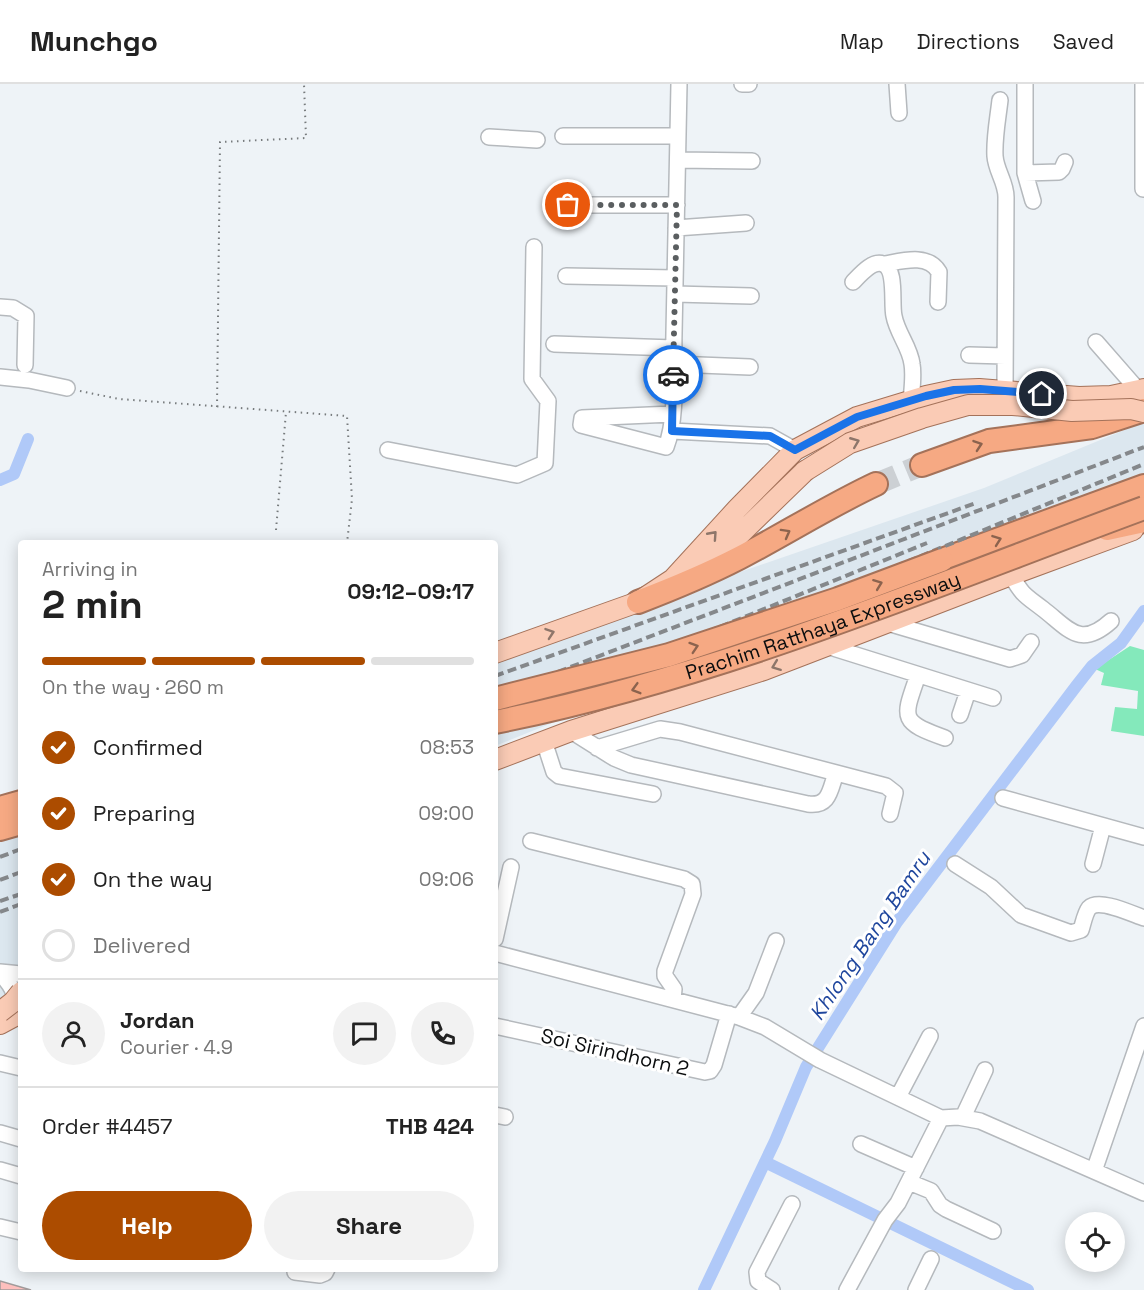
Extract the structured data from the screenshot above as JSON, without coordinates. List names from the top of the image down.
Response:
{
  "streets": {
    "highway": ["Prachim Ratthaya Expressway"],
    "street": ["Soi Sirindhorn 2"]
  },
  "water": ["Khlong Bang Bamru"],
  "page": {
    "header": "Munchgo",
    "nav": ["Map", "Directions", "Saved"],
    "heading": ["2 min", "Arriving in", "09:12–09:17"],
    "panel": [
      "Jordan",
      "Courier · 4.9",
      "Order #4457",
      "THB 424"
    ],
    "bar": "On the way · 260 m",
    "list": [
      ["Confirmed", "08:53"],
      ["Preparing", "09:00"],
      ["On the way", "09:06"],
      "Delivered"
    ],
    "buttons": ["Help", "Share"]
  }
}
